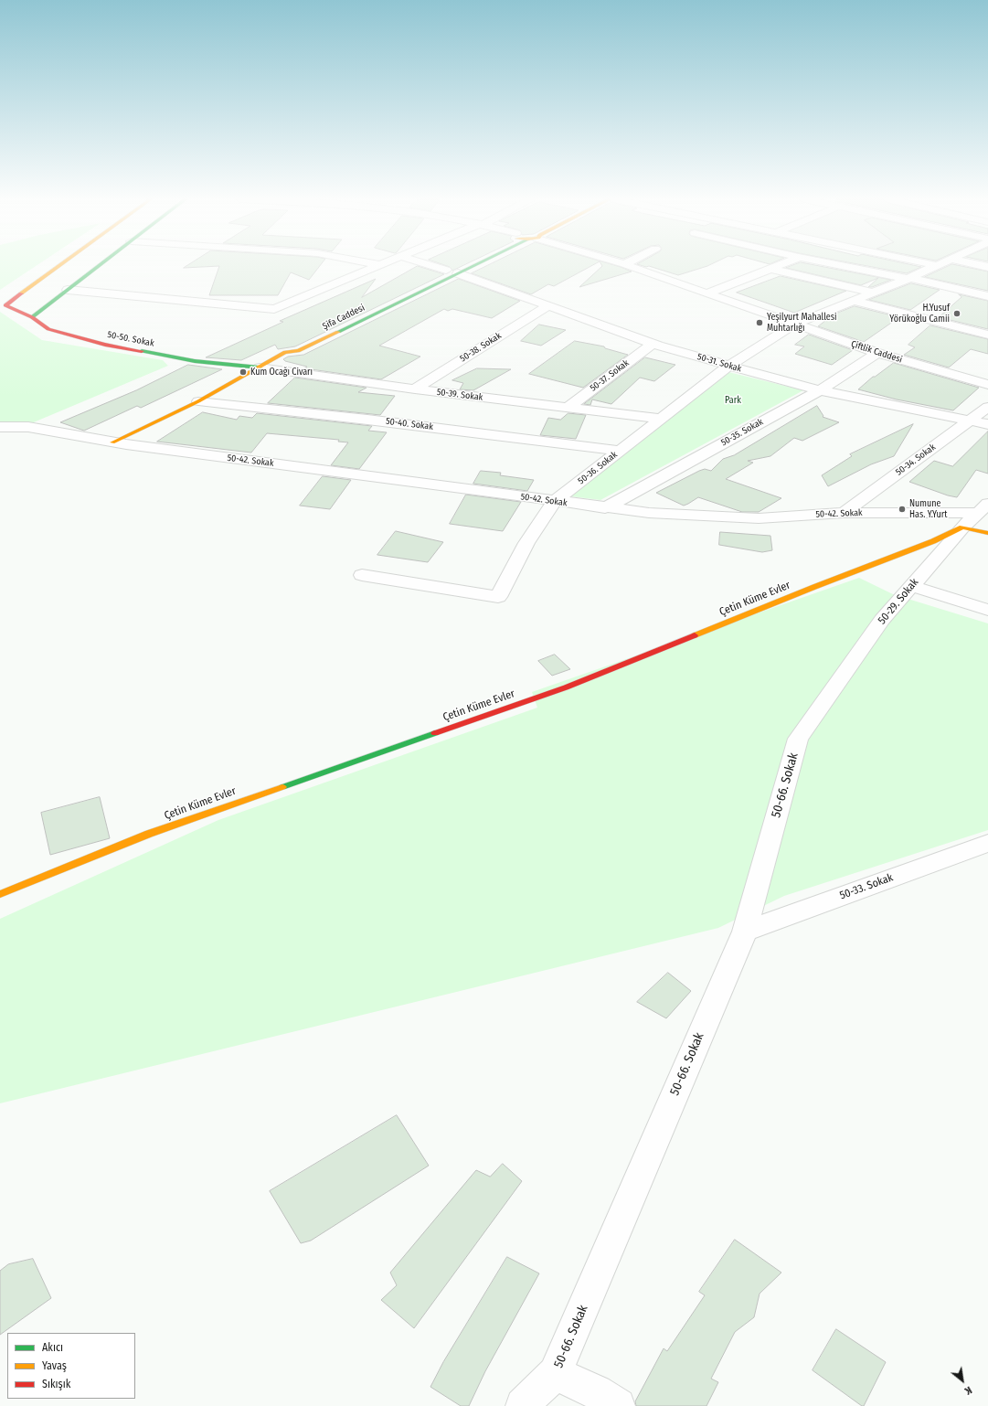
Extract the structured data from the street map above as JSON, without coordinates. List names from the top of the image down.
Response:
{
  "streets": {
    "street": [
      "Şifa Caddesi",
      "50-50. Sokak",
      "50-38. Sokak",
      "Çiftlik Caddesi",
      "50-31. Sokak",
      "50-37. Sokak",
      "50-39. Sokak",
      "50-40. Sokak",
      "50-35. Sokak",
      "50-34. Sokak",
      "50-42. Sokak",
      "50-36. Sokak",
      "Çetin Küme Evler",
      "50-29. Sokak",
      "50-66. Sokak",
      "50-33. Sokak"
    ]
  },
  "crossings": [
    ["Şifa Caddesi", "50-50. Sokak"],
    ["Şifa Caddesi", "50-31. Sokak"],
    ["Şifa Caddesi", "50-39. Sokak"],
    ["Şifa Caddesi", "50-40. Sokak"],
    ["Şifa Caddesi", "50-42. Sokak"],
    ["50-50. Sokak", "50-39. Sokak"],
    ["50-38. Sokak", "50-31. Sokak"],
    ["50-38. Sokak", "50-39. Sokak"],
    ["Çiftlik Caddesi", "50-35. Sokak"],
    ["Çiftlik Caddesi", "50-36. Sokak"],
    ["50-31. Sokak", "50-37. Sokak"],
    ["50-31. Sokak", "50-35. Sokak"],
    ["50-31. Sokak", "50-34. Sokak"],
    ["50-31. Sokak", "50-36. Sokak"],
    ["50-37. Sokak", "50-39. Sokak"],
    ["50-39. Sokak", "50-36. Sokak"],
    ["50-40. Sokak", "50-36. Sokak"],
    ["50-35. Sokak", "50-42. Sokak"],
    ["50-34. Sokak", "50-42. Sokak"],
    ["50-42. Sokak", "50-36. Sokak"],
    ["50-42. Sokak", "50-29. Sokak"],
    ["Çetin Küme Evler", "50-29. Sokak"],
    ["50-29. Sokak", "50-66. Sokak"],
    ["50-66. Sokak", "50-33. Sokak"]
  ],
  "parks": ["Park"],
  "places": [
    "H.Yusuf Yörükoğlu Camii",
    "Yeşilyurt Mahallesi Muhtarlığı",
    "Kum Ocağı Civarı",
    "Numune Has. Y.Yurt"
  ],
  "legend": ["Akıcı", "Yavaş", "Sıkışık"],
  "north": "bottom right"
}
